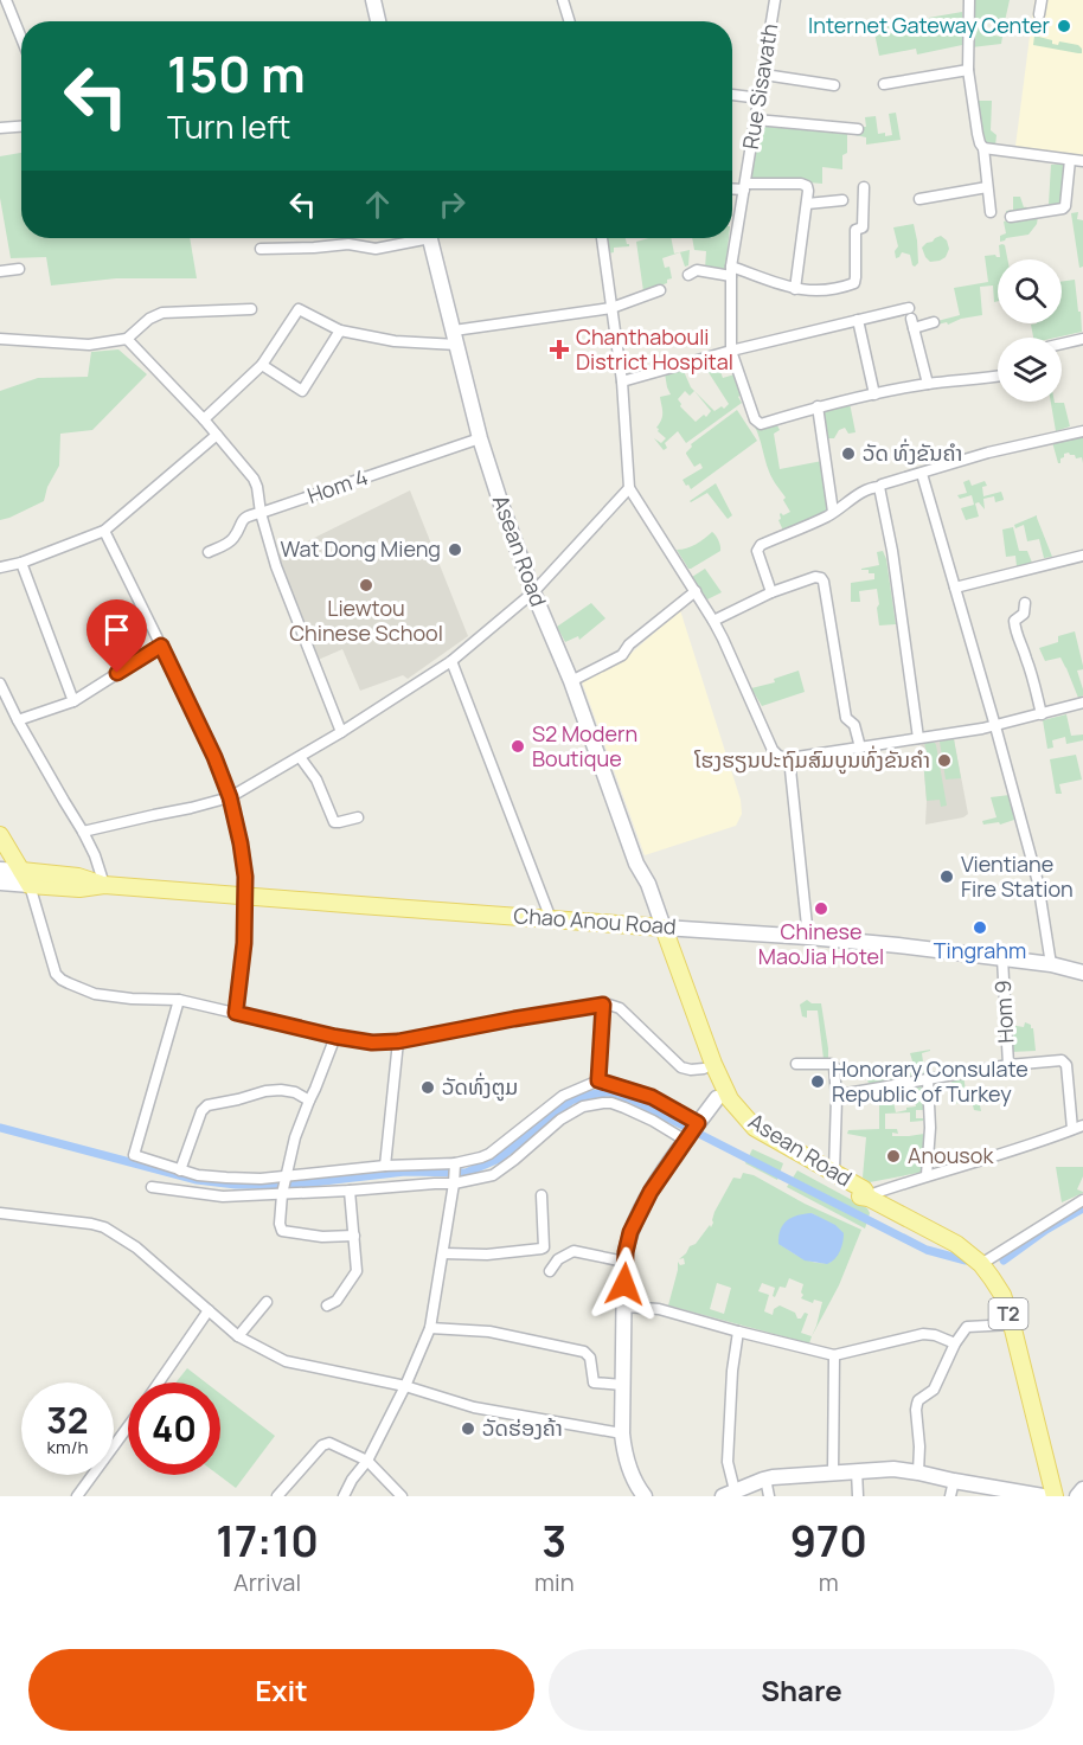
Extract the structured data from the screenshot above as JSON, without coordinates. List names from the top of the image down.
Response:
{
  "streets": {
    "main road": ["Asean Road", "Chao Anou Road", "T2"],
    "street": ["Rue Sisavath", "Hom 4", "Hom 9"]
  },
  "crossings": [
    ["Hom 4", "Asean Road"],
    ["Asean Road", "Chao Anou Road"],
    ["Chao Anou Road", "Hom 9"]
  ],
  "places": {
    "other": [
      "Internet Gateway Center",
      "ວັດ ທົ່ງຂັນຄຳ",
      "Wat Dong Mieng",
      "Liewtou Chinese School",
      "S2 Modern Boutique",
      "ໂຮງຮຽນປະຖົມສົມບູນທົ່ງຂັນຄຳ",
      "Vientiane Fire Station",
      "Chinese MaoJia Hotel",
      "Tingrahm",
      "Honorary Consulate Republic of Turkey",
      "ວັດທົ່ງຕູມ",
      "Anousok",
      "ວັດຮ່ອງຄ້າ"
    ],
    "health": ["Chanthabouli District Hospital"]
  },
  "page": {
    "turn": ["150 m", "Turn left"],
    "speed": "32 km/h",
    "limit": "40",
    "eta": [
      "17:10",
      "Arrival",
      "3",
      "min",
      "970",
      "m"
    ],
    "buttons": ["Exit", "Share"]
  }
}
